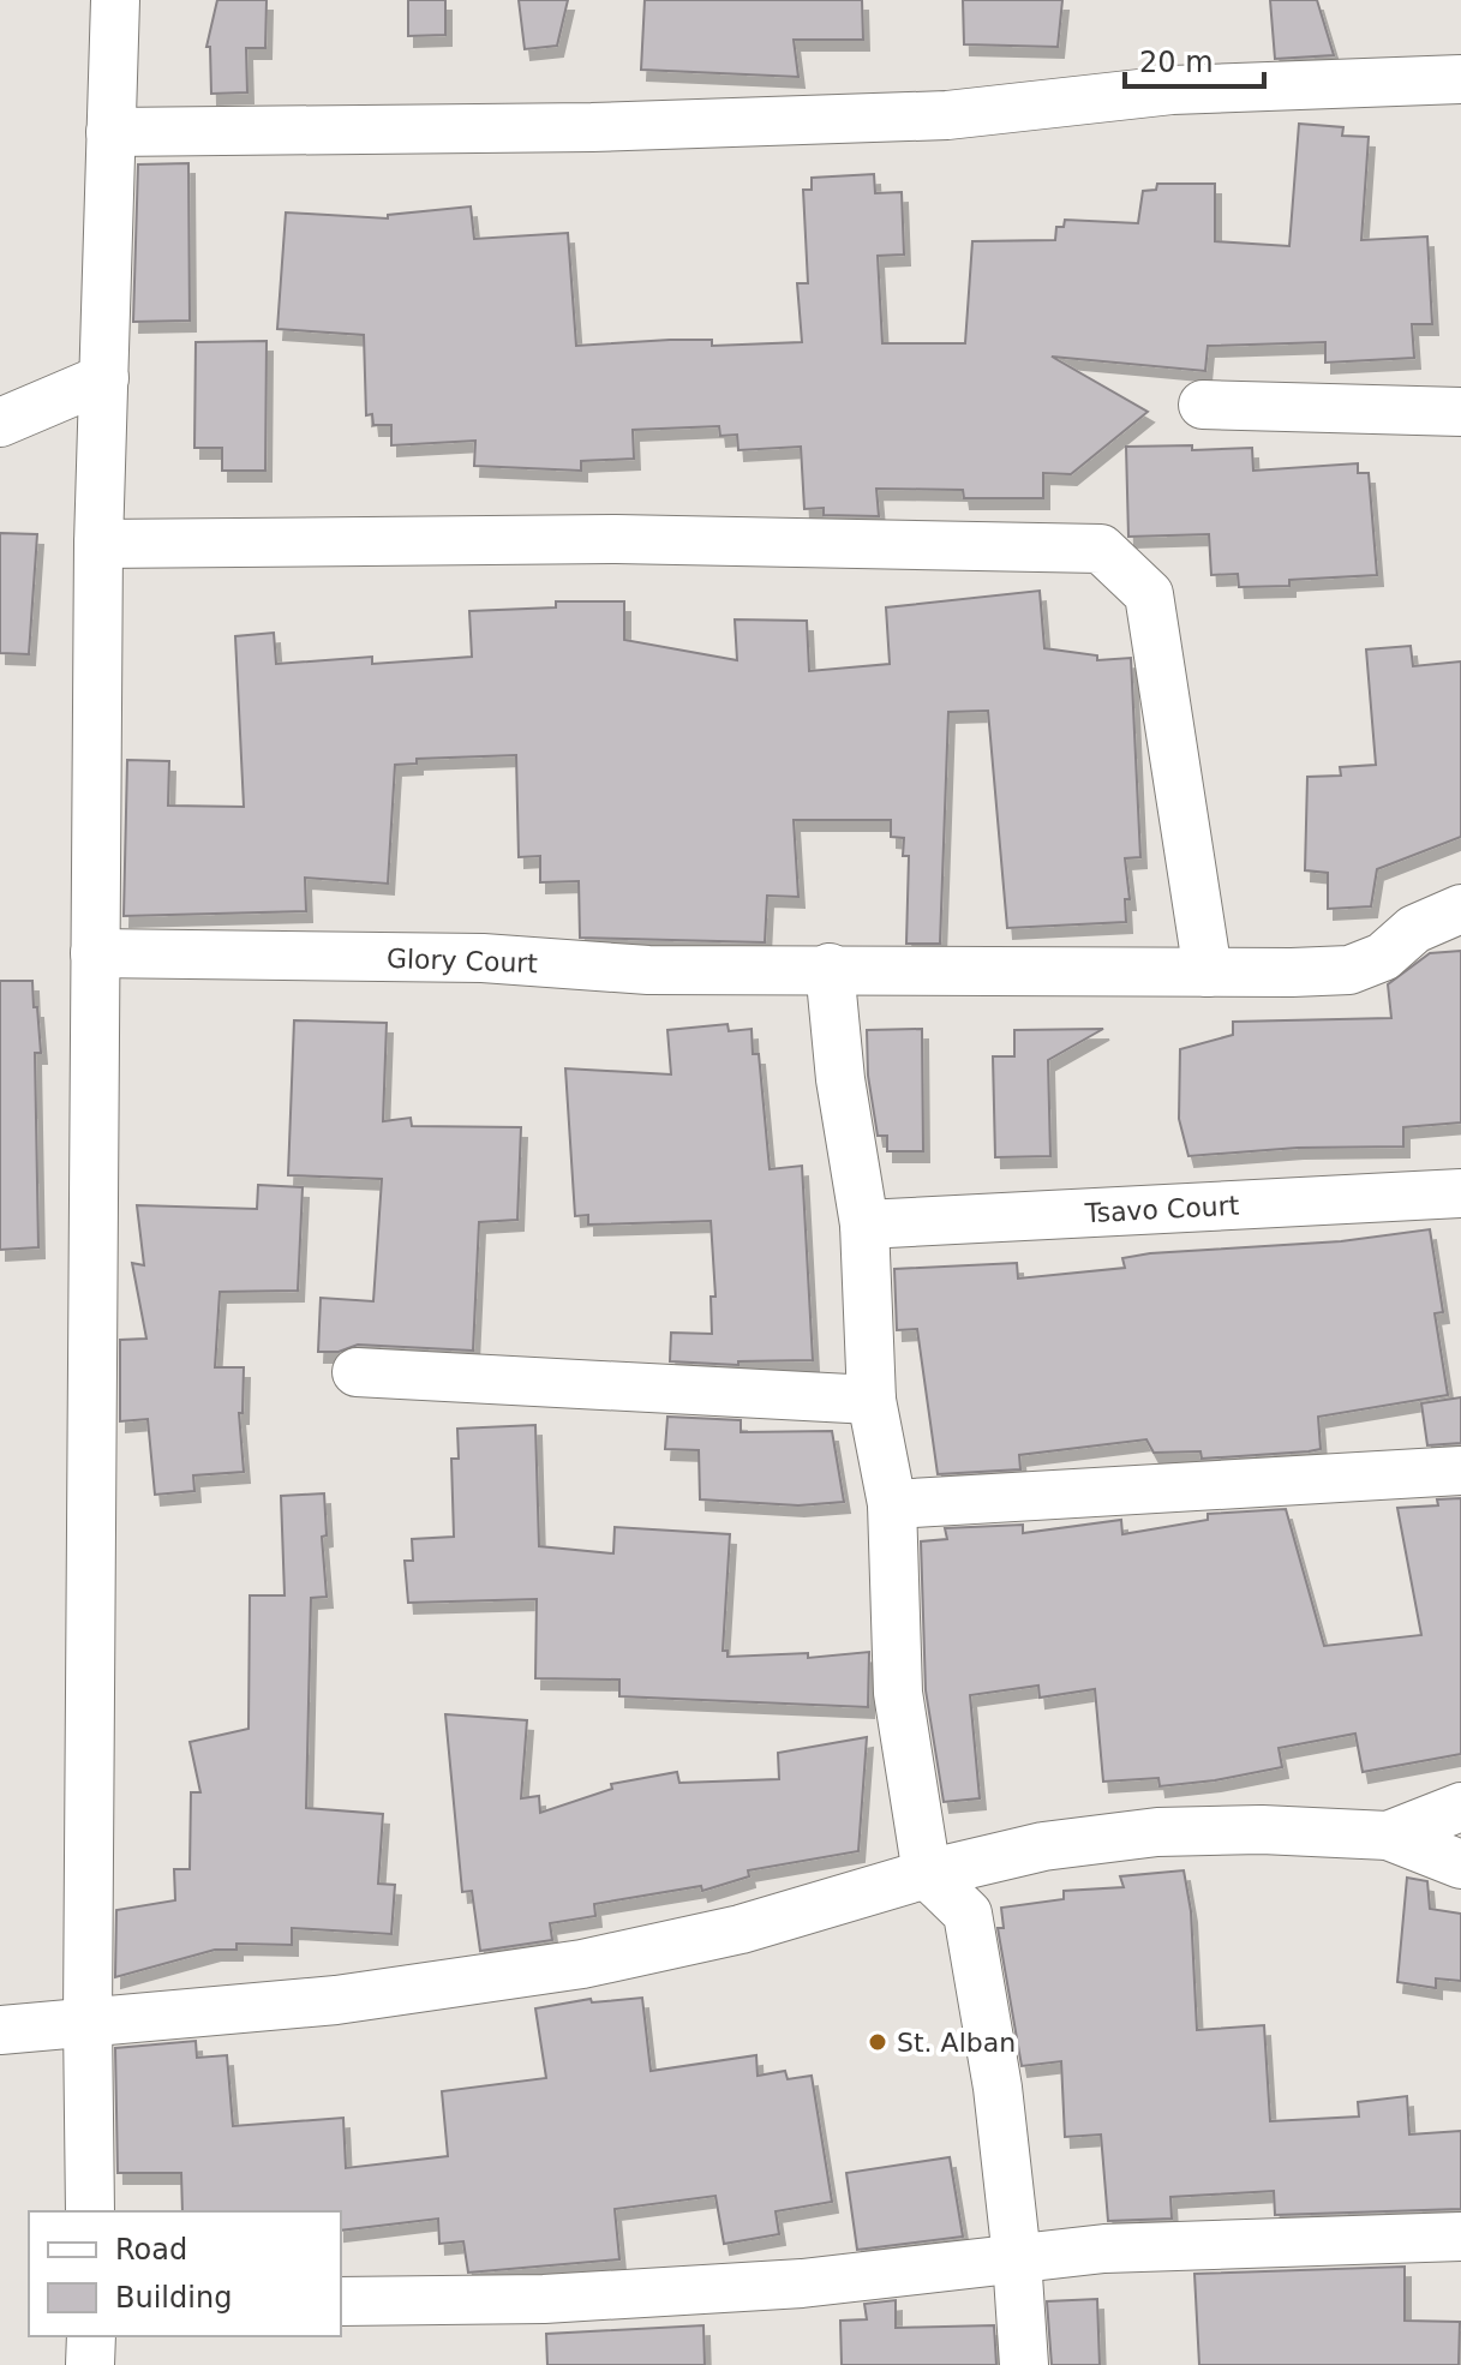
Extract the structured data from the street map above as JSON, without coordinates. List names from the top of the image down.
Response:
{
  "streets": {
    "street": ["Glory Court", "Tsavo Court"]
  },
  "places": ["St. Alban"],
  "legend": ["Road", "Building"],
  "scale_bar": "20 m"
}
